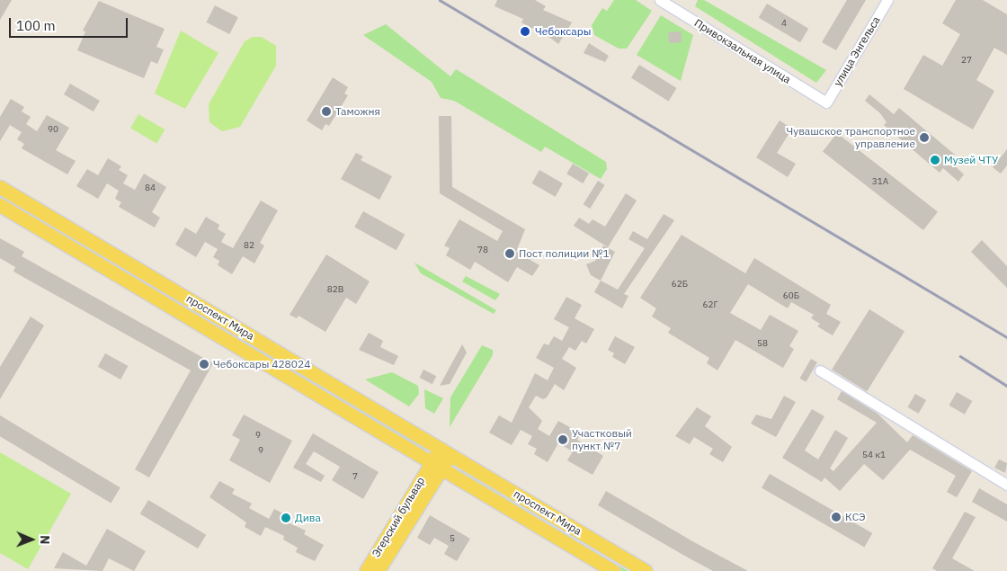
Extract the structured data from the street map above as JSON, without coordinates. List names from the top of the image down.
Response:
{
  "streets": {
    "main road": ["проспект Мира", "Эгерский бульвар"],
    "street": ["Привокзальная улица", "улица Энгельса"]
  },
  "crossings": [
    ["Привокзальная улица", "улица Энгельса"],
    ["проспект Мира", "Эгерский бульвар"]
  ],
  "places": [
    "Чебоксары",
    "Таможня",
    "Чувашское транспортное управление",
    "Музей ЧТУ",
    "Пост полиции №1",
    "Чебоксары 428024",
    "Участковый пункт №7",
    "КСЭ",
    "Дива"
  ],
  "house_numbers": [
    "4",
    "27",
    "90",
    "31А",
    "84",
    "82",
    "78",
    "62Б",
    "82В",
    "60Б",
    "62Г",
    "58",
    "9",
    "9",
    "54 к1",
    "7",
    "5"
  ],
  "scale_bar": "100 m",
  "north": "right"
}
